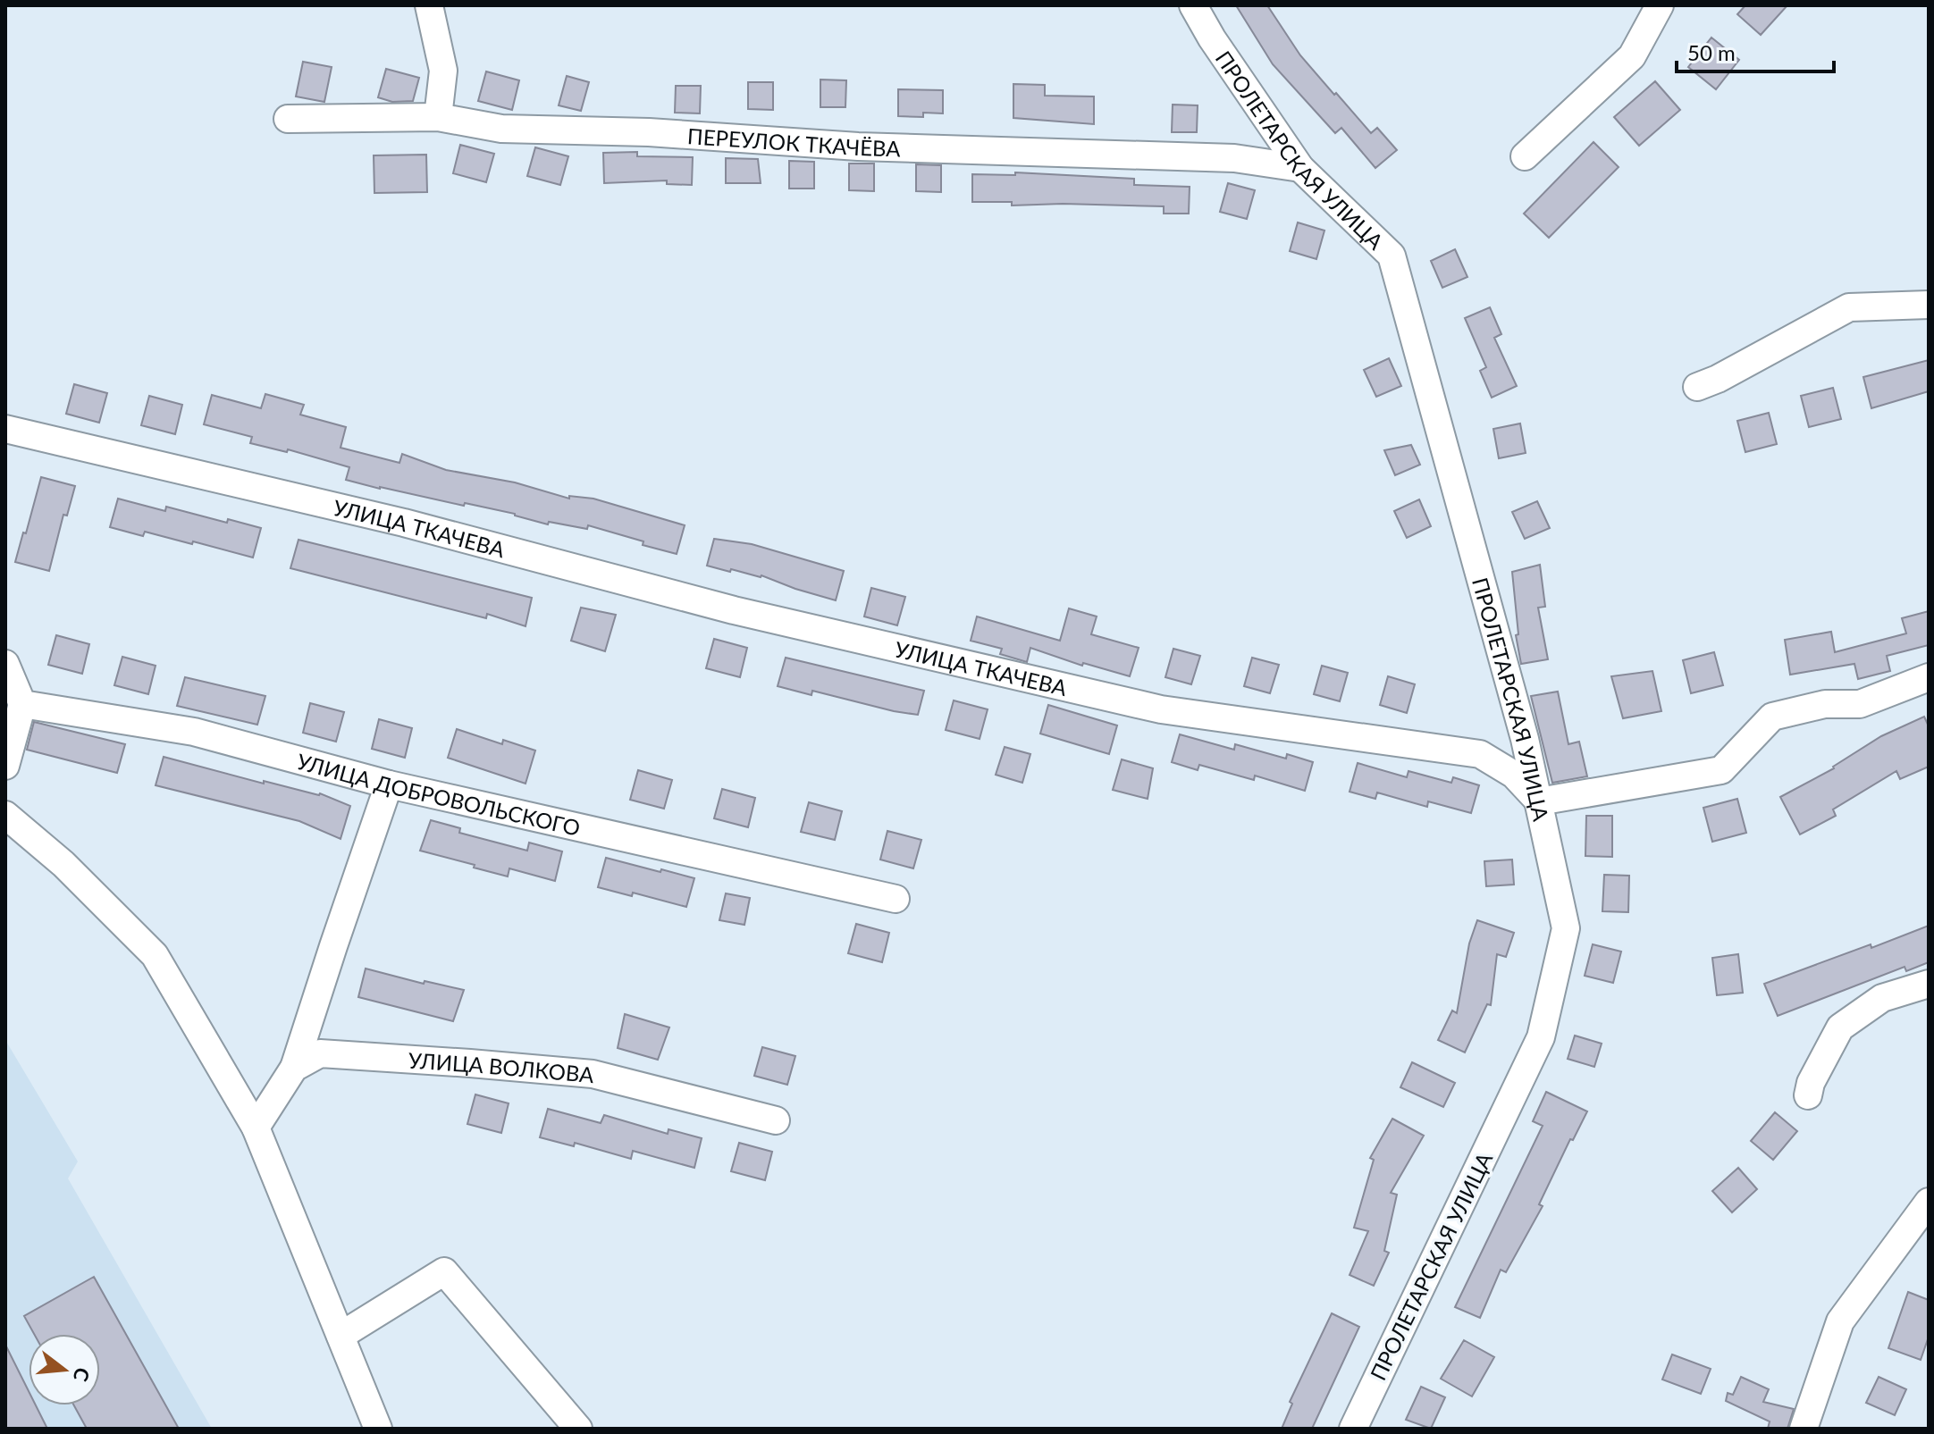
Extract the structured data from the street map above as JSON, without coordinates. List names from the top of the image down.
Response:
{
  "streets": {
    "street": [
      "ПЕРЕУЛОК ТКАЧЁВА",
      "ПРОЛЕТАРСКАЯ УЛИЦА",
      "УЛИЦА ТКАЧЕВА",
      "УЛИЦА ДОБРОВОЛЬСКОГО",
      "УЛИЦА ВОЛКОВА"
    ]
  },
  "crossings": [
    ["ПЕРЕУЛОК ТКАЧЁВА", "ПРОЛЕТАРСКАЯ УЛИЦА"],
    ["ПРОЛЕТАРСКАЯ УЛИЦА", "УЛИЦА ТКАЧЕВА"]
  ],
  "scale_bar": "50 m",
  "north": "right"
}
